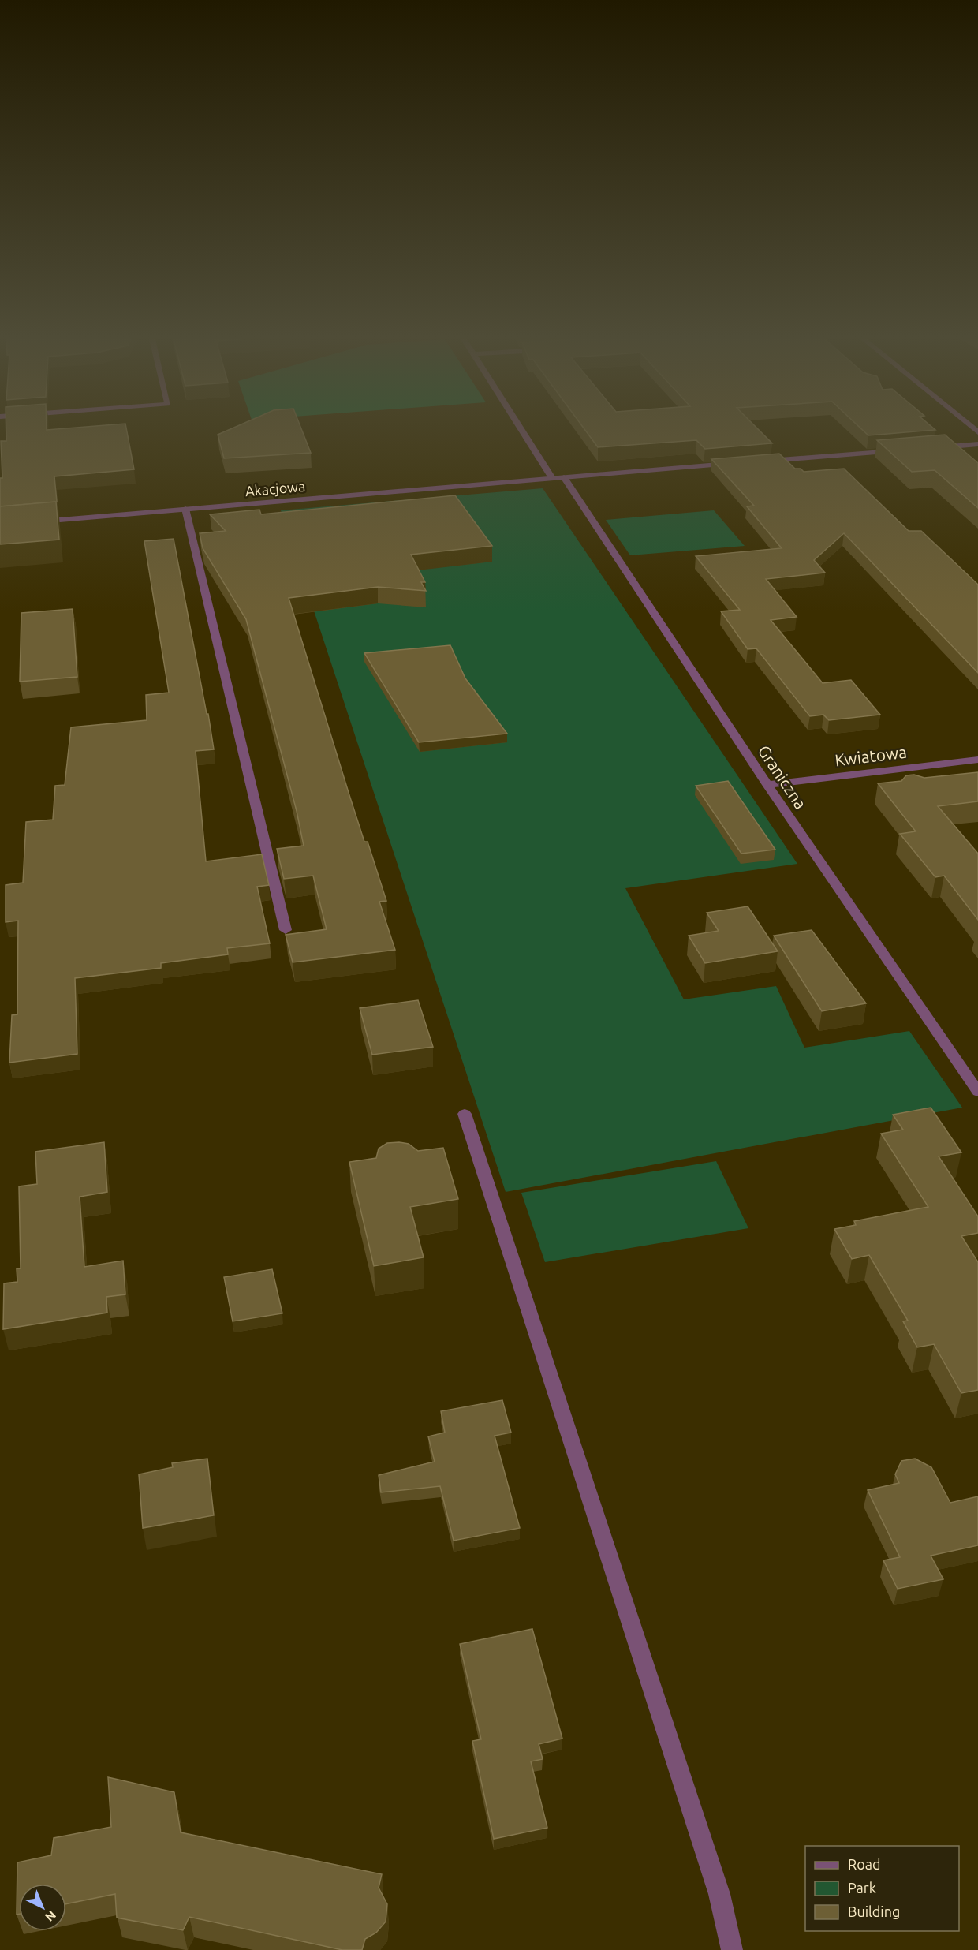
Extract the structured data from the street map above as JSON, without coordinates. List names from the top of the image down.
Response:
{
  "streets": {
    "street": ["Akacjowa", "Kwiatowa", "Graniczna"]
  },
  "crossings": [
    ["Akacjowa", "Graniczna"],
    ["Kwiatowa", "Graniczna"]
  ],
  "legend": ["Road", "Park", "Building"],
  "north": "bottom right"
}
